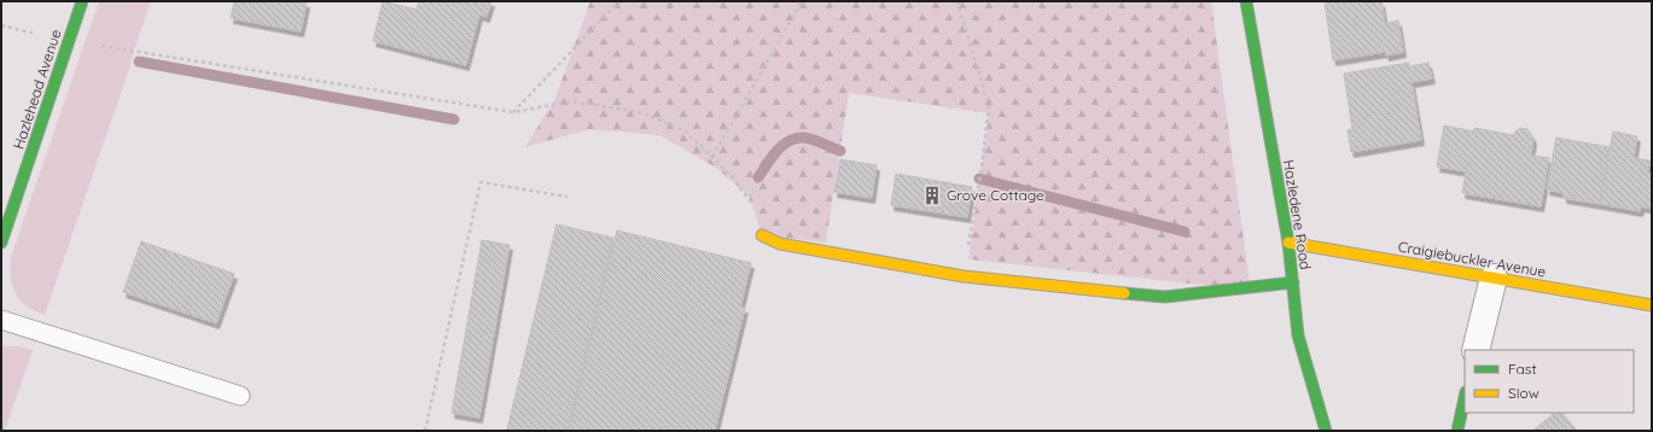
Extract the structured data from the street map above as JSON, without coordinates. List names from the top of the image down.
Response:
{
  "streets": {
    "street": ["Hazlehead Avenue", "Hazledene Road", "Craigiebuckler Avenue"]
  },
  "crossings": [
    ["Hazledene Road", "Craigiebuckler Avenue"]
  ],
  "places": {
    "building": ["Grove Cottage"]
  },
  "legend": ["Fast", "Slow"]
}
